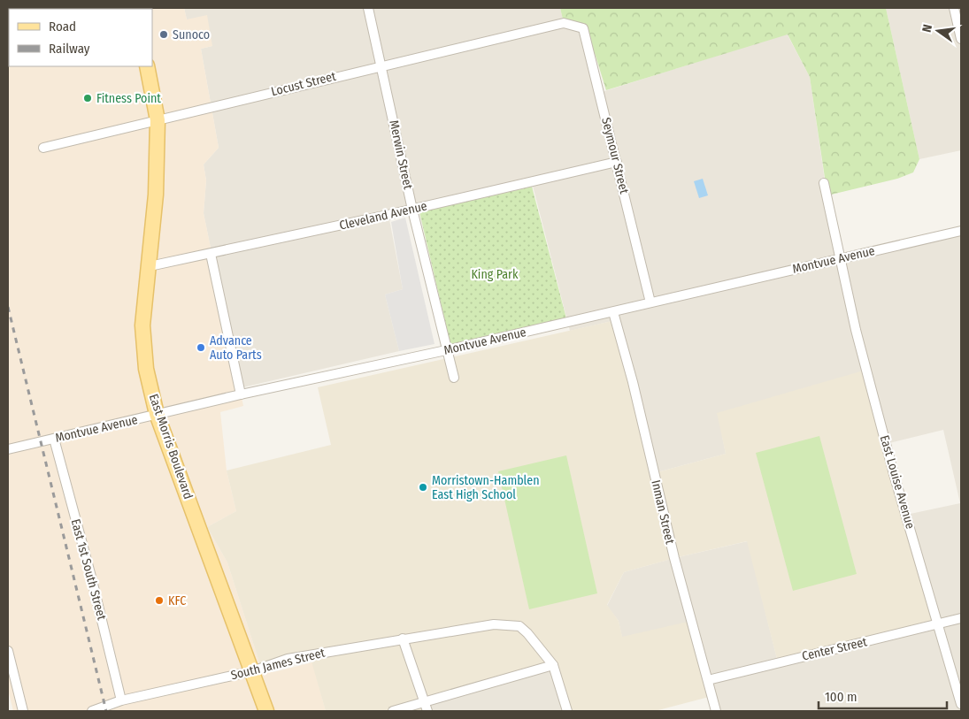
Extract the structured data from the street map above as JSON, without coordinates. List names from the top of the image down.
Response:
{
  "streets": {
    "main road": ["East Morris Boulevard"],
    "street": [
      "Locust Street",
      "Merwin Street",
      "Seymour Street",
      "Cleveland Avenue",
      "Montvue Avenue",
      "East Louise Avenue",
      "Inman Street",
      "East 1st South Street",
      "Center Street",
      "South James Street"
    ]
  },
  "crossings": [
    ["Locust Street", "Merwin Street"],
    ["Locust Street", "Seymour Street"],
    ["Locust Street", "East Morris Boulevard"],
    ["Merwin Street", "Cleveland Avenue"],
    ["Merwin Street", "Montvue Avenue"],
    ["Seymour Street", "Cleveland Avenue"],
    ["Seymour Street", "Montvue Avenue"],
    ["Cleveland Avenue", "East Morris Boulevard"],
    ["Montvue Avenue", "East Morris Boulevard"],
    ["Montvue Avenue", "East Louise Avenue"],
    ["Montvue Avenue", "Inman Street"],
    ["Montvue Avenue", "East 1st South Street"],
    ["East Morris Boulevard", "South James Street"],
    ["East Louise Avenue", "Center Street"],
    ["Inman Street", "Center Street"],
    ["East 1st South Street", "South James Street"]
  ],
  "parks": ["King Park"],
  "places": [
    "Sunoco",
    "Fitness Point",
    "Advance Auto Parts",
    "Morristown-Hamblen East High School",
    "KFC"
  ],
  "legend": ["Road", "Railway"],
  "scale_bar": "100 m",
  "north": "left"
}
